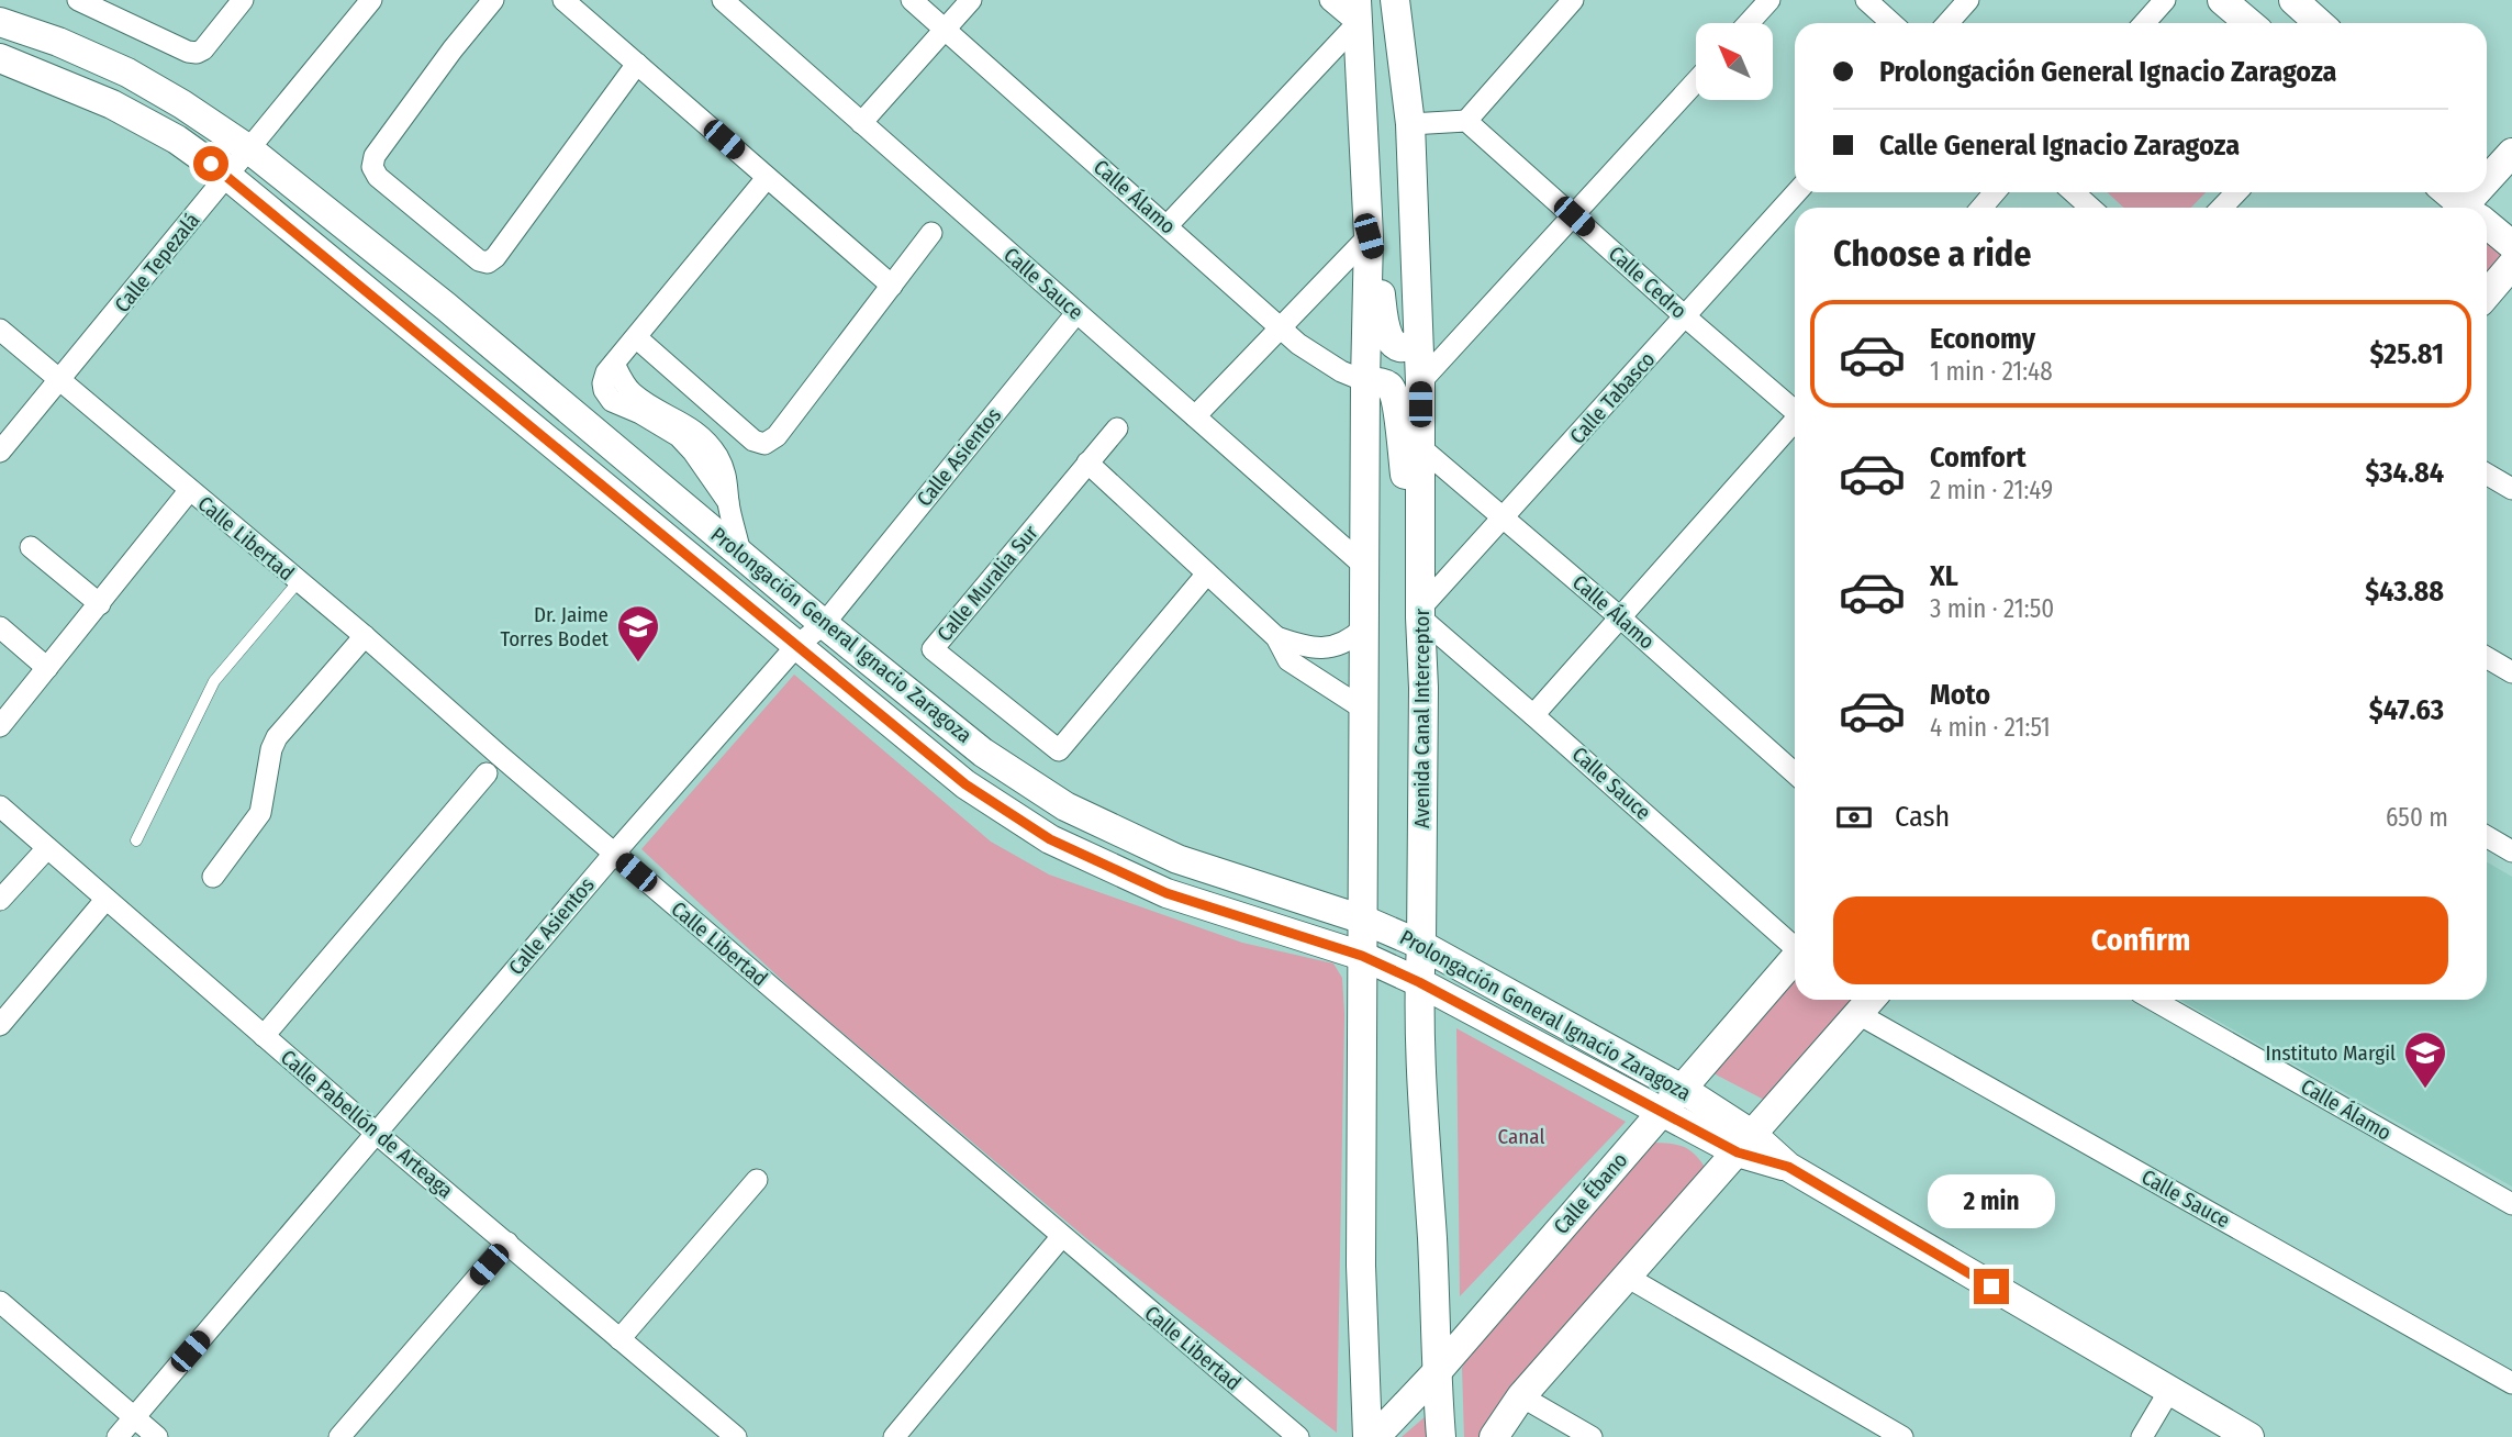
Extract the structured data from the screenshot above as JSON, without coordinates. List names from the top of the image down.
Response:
{
  "streets": {
    "street": [
      "Calle Álamo",
      "Calle Tepezalá",
      "Calle Cedro",
      "Calle Sauce",
      "Calle Tabasco",
      "Calle Asientos",
      "Calle Libertad",
      "Calle Muralia Sur",
      "Prolongación General Ignacio Zaragoza",
      "Avenida Canal Interceptor",
      "Calle Pabellón de Arteaga",
      "Calle Ébano"
    ]
  },
  "crossings": [
    ["Calle Álamo", "Calle Tabasco"],
    ["Calle Álamo", "Avenida Canal Interceptor"],
    ["Calle Tepezalá", "Calle Libertad"],
    ["Calle Tepezalá", "Prolongación General Ignacio Zaragoza"],
    ["Calle Cedro", "Calle Tabasco"],
    ["Calle Sauce", "Calle Tabasco"],
    ["Calle Sauce", "Calle Asientos"],
    ["Calle Sauce", "Avenida Canal Interceptor"],
    ["Calle Tabasco", "Avenida Canal Interceptor"],
    ["Calle Asientos", "Calle Libertad"],
    ["Calle Asientos", "Prolongación General Ignacio Zaragoza"],
    ["Calle Asientos", "Calle Pabellón de Arteaga"],
    ["Prolongación General Ignacio Zaragoza", "Avenida Canal Interceptor"],
    ["Prolongación General Ignacio Zaragoza", "Calle Ébano"],
    ["Avenida Canal Interceptor", "Calle Ébano"]
  ],
  "parks": ["Canal"],
  "places": {
    "school or university": ["Dr. Jaime Torres Bodet", "Instituto Margil"]
  },
  "north": "top left",
  "page": {
    "banner": ["Prolongación General Ignacio Zaragoza", "Calle General Ignacio Zaragoza"],
    "heading": "Choose a ride",
    "list": [
      {
        "name": "Economy",
        "note": "1 min · 21:48",
        "value": "$25.81"
      },
      {
        "name": "Comfort",
        "note": "2 min · 21:49",
        "value": "$34.84"
      },
      {
        "name": "XL",
        "note": "3 min · 21:50",
        "value": "$43.88"
      },
      {
        "name": "Moto",
        "note": "4 min · 21:51",
        "value": "$47.63"
      }
    ],
    "pay": ["Cash", "650 m"],
    "buttons": "Confirm",
    "bubble": "2 min"
  }
}
